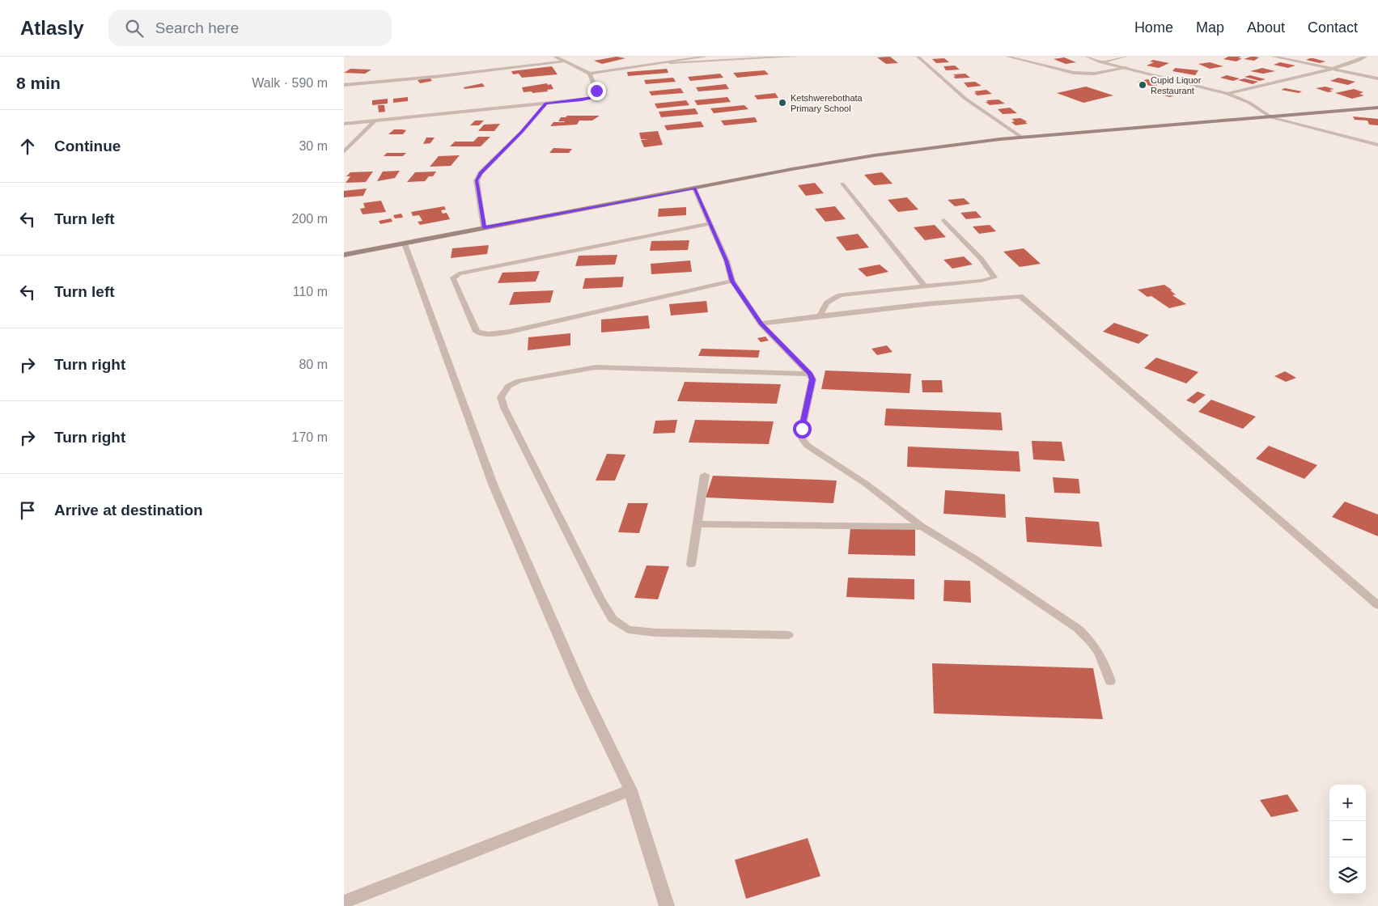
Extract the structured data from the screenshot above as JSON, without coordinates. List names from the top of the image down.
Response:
{
  "places": ["Cupid Liquor Restaurant", "Ketshwerebothata Primary School"],
  "page": {
    "header": "Atlasly",
    "search": "Search here",
    "nav": [
      "Home",
      "Map",
      "About",
      "Contact"
    ],
    "heading": ["8 min", "Walk · 590 m"],
    "list": [
      ["Continue", "30 m"],
      ["Turn left", "200 m"],
      ["Turn left", "110 m"],
      ["Turn right", "80 m"],
      ["Turn right", "170 m"],
      "Arrive at destination"
    ],
    "map_buttons": ["+", "−"]
  }
}
